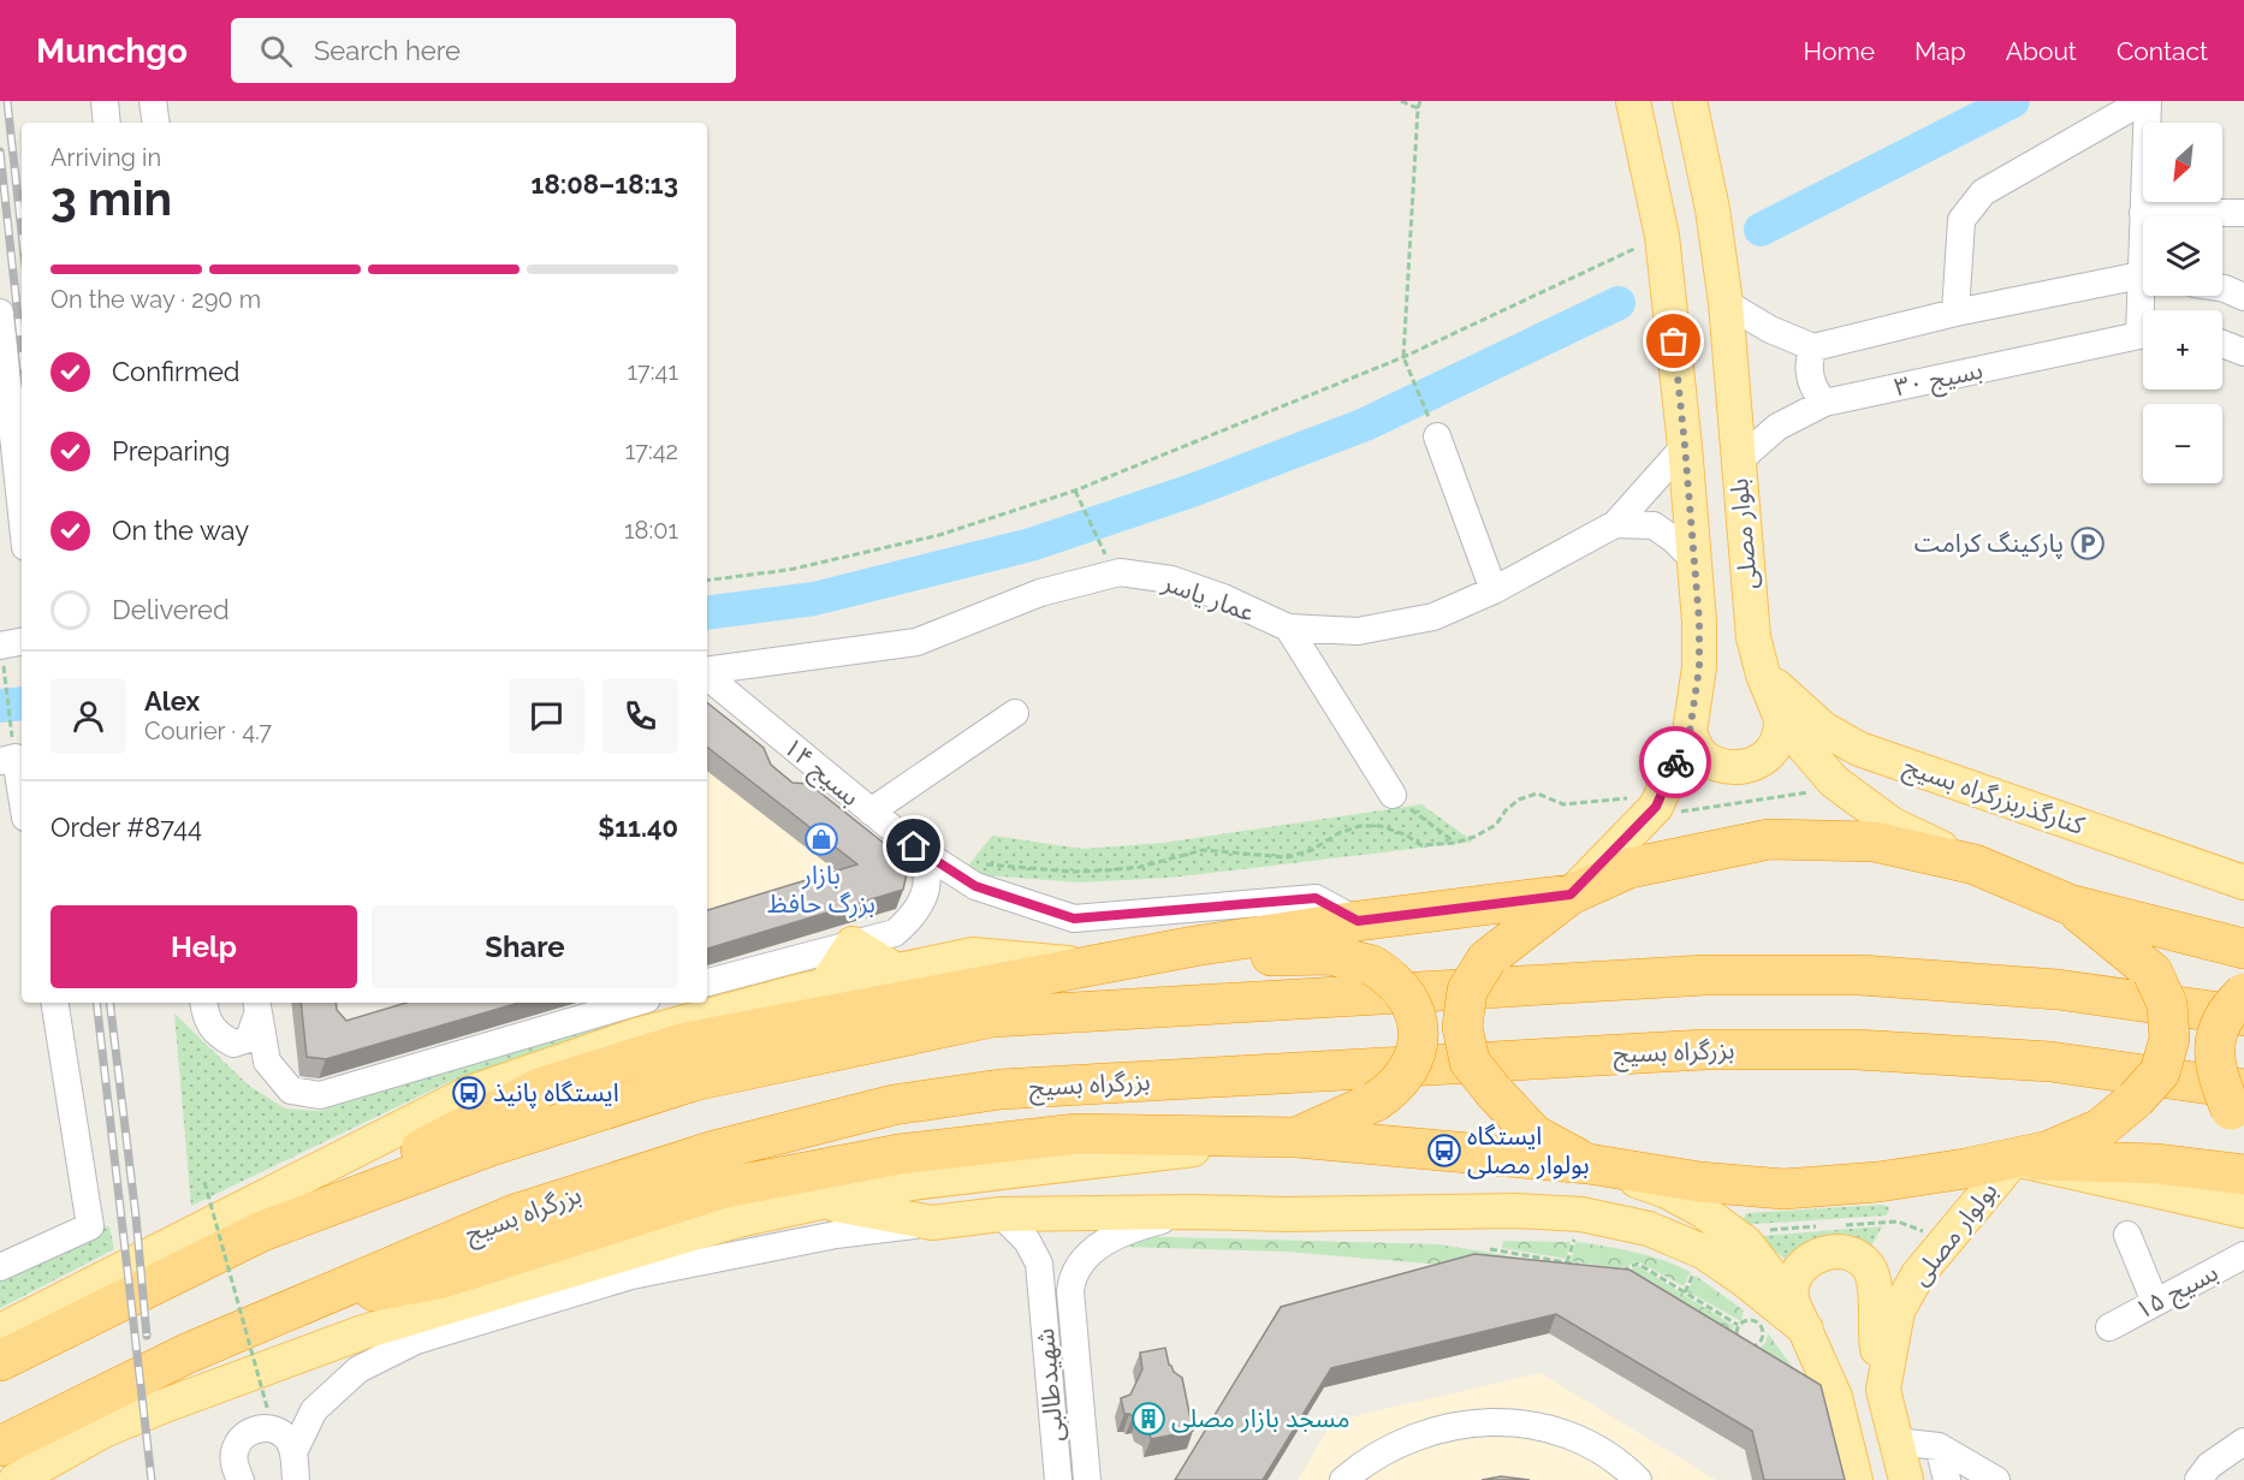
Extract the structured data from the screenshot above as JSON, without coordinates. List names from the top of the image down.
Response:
{
  "streets": {
    "highway": ["بزرگراه بسیج"],
    "main road": ["بلوار مصلی", "کنارگذربزرگراه بسیج", "بولوار مصلی"],
    "street": [
      "بسیج ۳۰",
      "عمار یاسر",
      "بسیج ۱۴",
      "بسیج ۱۵",
      "شهیدطالبی"
    ]
  },
  "crossings": [
    ["بسیج ۳۰", "بلوار مصلی"],
    ["بلوار مصلی", "کنارگذربزرگراه بسیج"]
  ],
  "places": {
    "parking": ["پارکینگ کرامت"],
    "shop": ["بازار بزرگ حافظ"],
    "bus stop": ["ایستگاه پانیذ", "ایستگاه بولوار مصلی"],
    "building": ["مسجد بازار مصلی"]
  },
  "north": "bottom left",
  "page": {
    "header": "Munchgo",
    "search": "Search here",
    "nav": [
      "Home",
      "Map",
      "About",
      "Contact"
    ],
    "map_buttons": ["+", "−"],
    "heading": ["3 min", "Arriving in", "18:08–18:13"],
    "panel": [
      "Alex",
      "Courier · 4.7",
      "Order #8744",
      "$11.40"
    ],
    "bar": "On the way · 290 m",
    "list": [
      ["Confirmed", "17:41"],
      ["Preparing", "17:42"],
      ["On the way", "18:01"],
      "Delivered"
    ],
    "buttons": ["Help", "Share"]
  }
}
